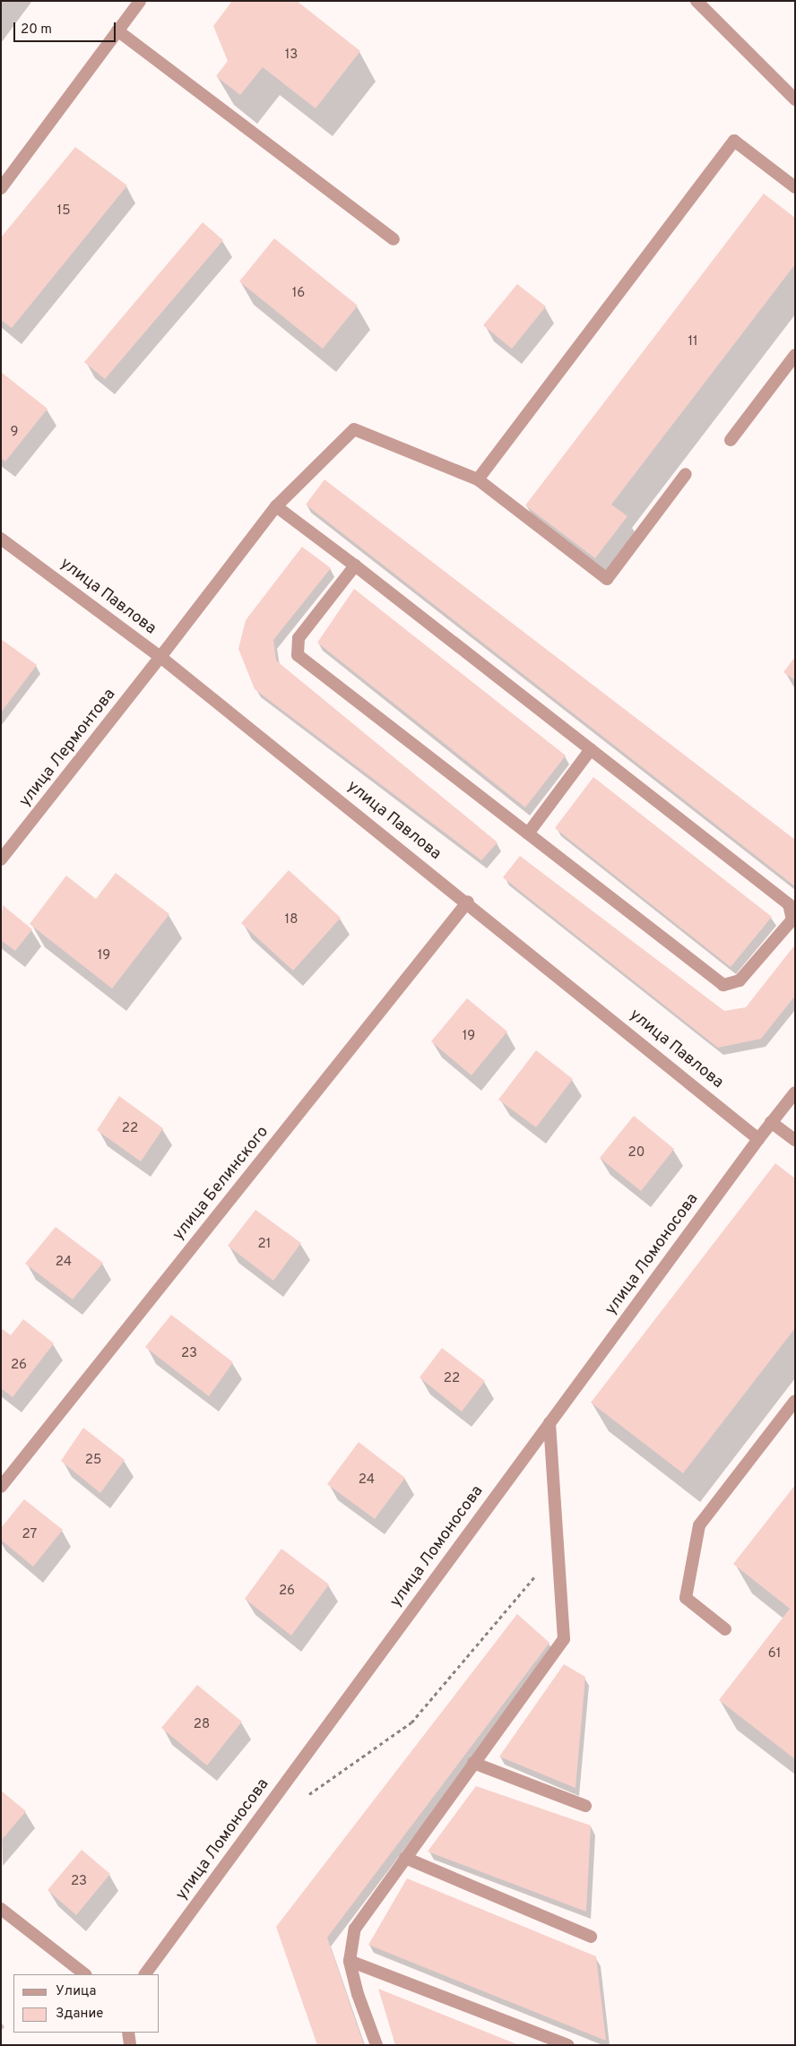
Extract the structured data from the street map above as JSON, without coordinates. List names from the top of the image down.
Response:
{
  "streets": {
    "street": [
      "улица Павлова",
      "улица Лермонтова",
      "улица Белинского",
      "улица Ломоносова"
    ]
  },
  "crossings": [
    ["улица Павлова", "улица Лермонтова"],
    ["улица Павлова", "улица Белинского"],
    ["улица Павлова", "улица Ломоносова"]
  ],
  "house_numbers": [
    "13",
    "15",
    "16",
    "11",
    "9",
    "18",
    "19",
    "19",
    "22",
    "20",
    "21",
    "24",
    "23",
    "26",
    "22",
    "25",
    "24",
    "27",
    "26",
    "61",
    "28",
    "23"
  ],
  "legend": ["Улица", "Здание"],
  "scale_bar": "20 m"
}
